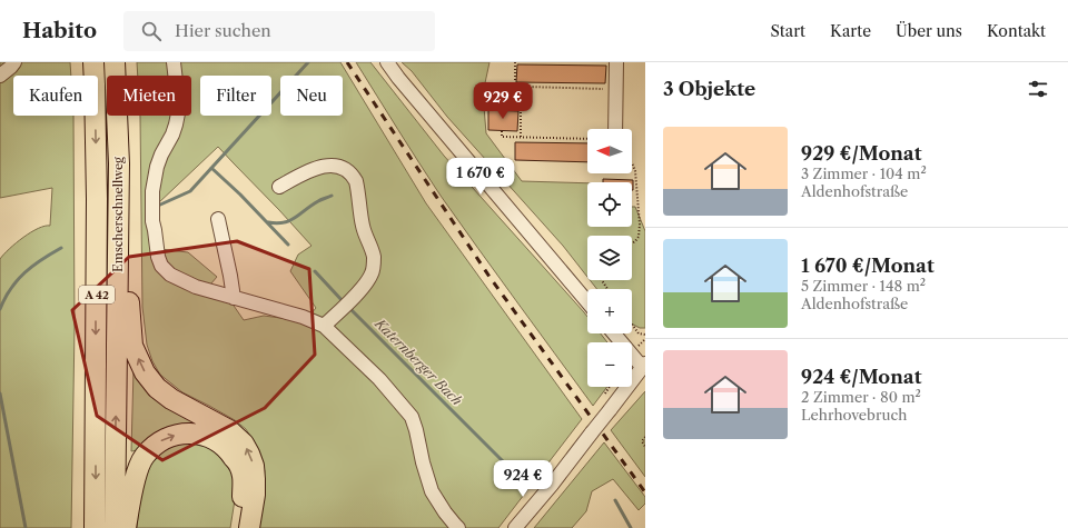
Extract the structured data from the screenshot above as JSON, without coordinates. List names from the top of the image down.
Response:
{
  "streets": {
    "highway": ["Emscherschnellweg", "A 42"]
  },
  "water": ["Katernberger Bach"],
  "north": "left",
  "page": {
    "header": "Habito",
    "search": "Hier suchen",
    "nav": [
      "Start",
      "Karte",
      "Über uns",
      "Kontakt"
    ],
    "heading": "3 Objekte",
    "chip": [
      "Kaufen",
      "Mieten",
      "Filter",
      "Neu"
    ],
    "price": ["929 €", "1 670 €", "924 €"],
    "list": [
      {
        "name": "929 €/Monat",
        "note": "3 Zimmer · 104 m² · Aldenhofstraße"
      },
      {
        "name": "1 670 €/Monat",
        "note": "5 Zimmer · 148 m² · Aldenhofstraße"
      },
      {
        "name": "924 €/Monat",
        "note": "2 Zimmer · 80 m² · Lehrhovebruch"
      }
    ],
    "map_buttons": ["+", "−"]
  }
}
